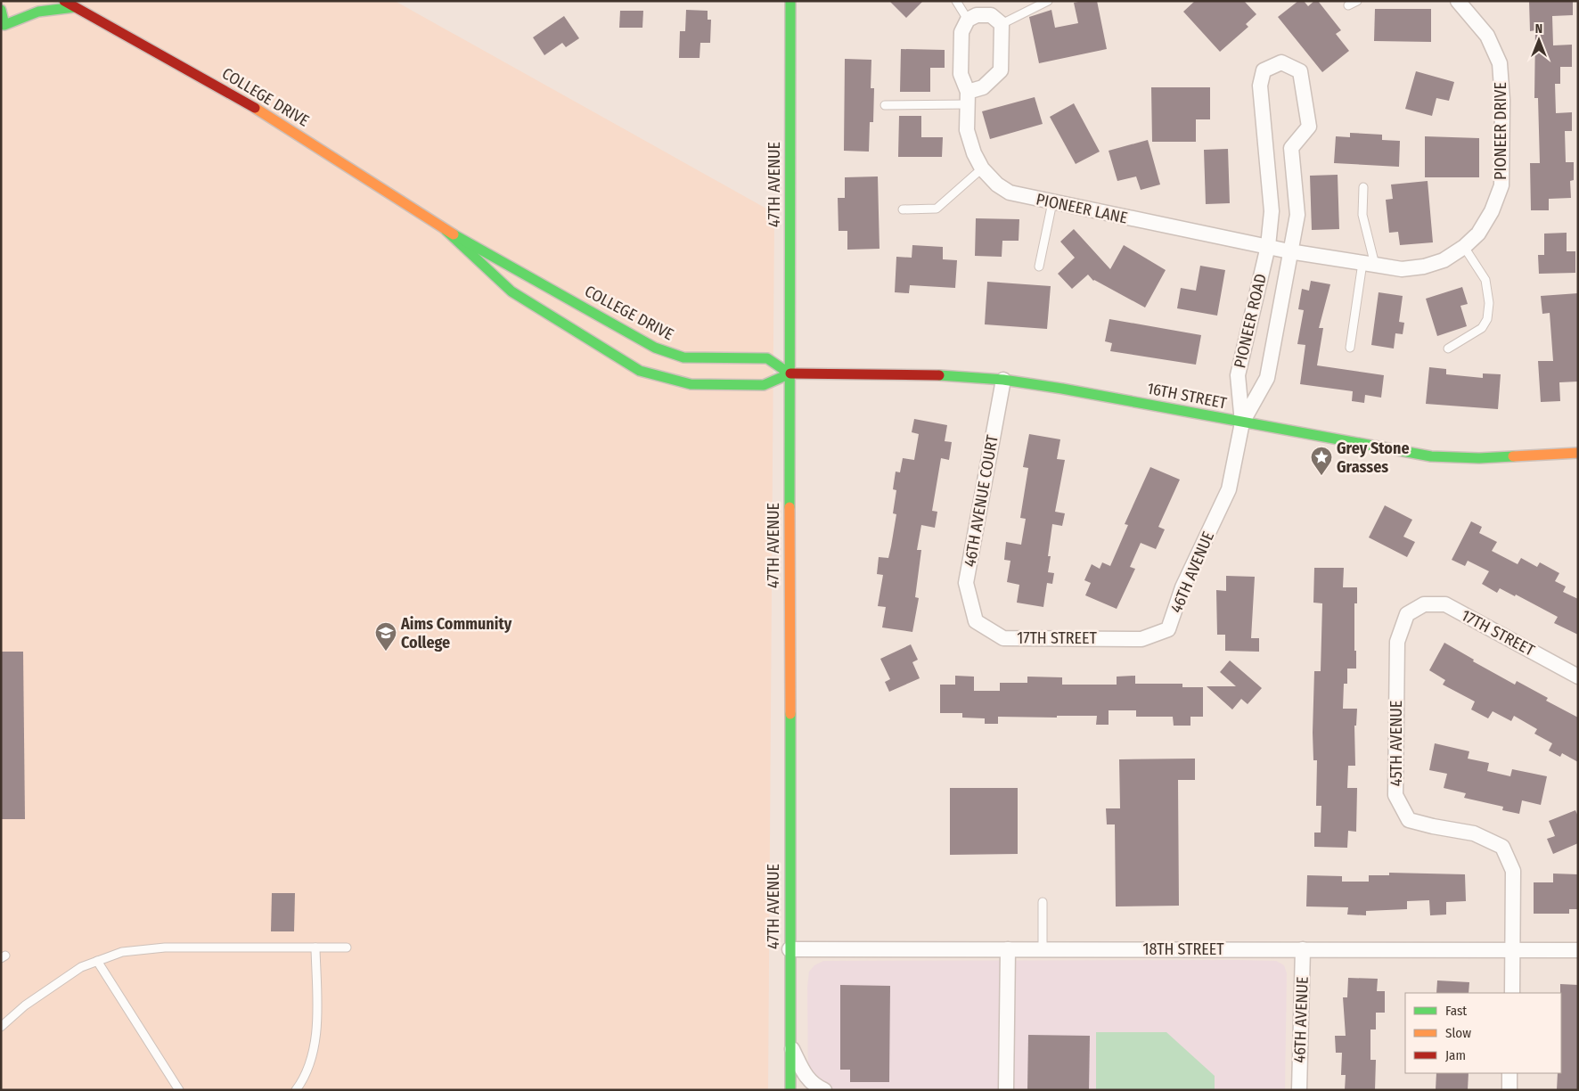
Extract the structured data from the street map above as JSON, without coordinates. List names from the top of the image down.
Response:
{
  "streets": {
    "main road": ["COLLEGE DRIVE", "47TH AVENUE", "16TH STREET"],
    "street": [
      "PIONEER DRIVE",
      "PIONEER LANE",
      "PIONEER ROAD",
      "46TH AVENUE COURT",
      "46TH AVENUE",
      "17TH STREET",
      "45TH AVENUE",
      "18TH STREET"
    ]
  },
  "crossings": [
    ["COLLEGE DRIVE", "47TH AVENUE"],
    ["COLLEGE DRIVE", "16TH STREET"],
    ["PIONEER DRIVE", "PIONEER LANE"],
    ["PIONEER DRIVE", "PIONEER ROAD"],
    ["47TH AVENUE", "16TH STREET"],
    ["47TH AVENUE", "18TH STREET"],
    ["PIONEER LANE", "PIONEER ROAD"],
    ["PIONEER ROAD", "16TH STREET"],
    ["PIONEER ROAD", "46TH AVENUE"],
    ["16TH STREET", "46TH AVENUE COURT"],
    ["46TH AVENUE COURT", "17TH STREET"],
    ["46TH AVENUE", "17TH STREET"],
    ["46TH AVENUE", "18TH STREET"],
    ["17TH STREET", "45TH AVENUE"],
    ["45TH AVENUE", "18TH STREET"]
  ],
  "places": {
    "place": ["Grey Stone Grasses"],
    "school or university": ["Aims Community College"]
  },
  "legend": ["Fast", "Slow", "Jam"],
  "north": "top"
}
